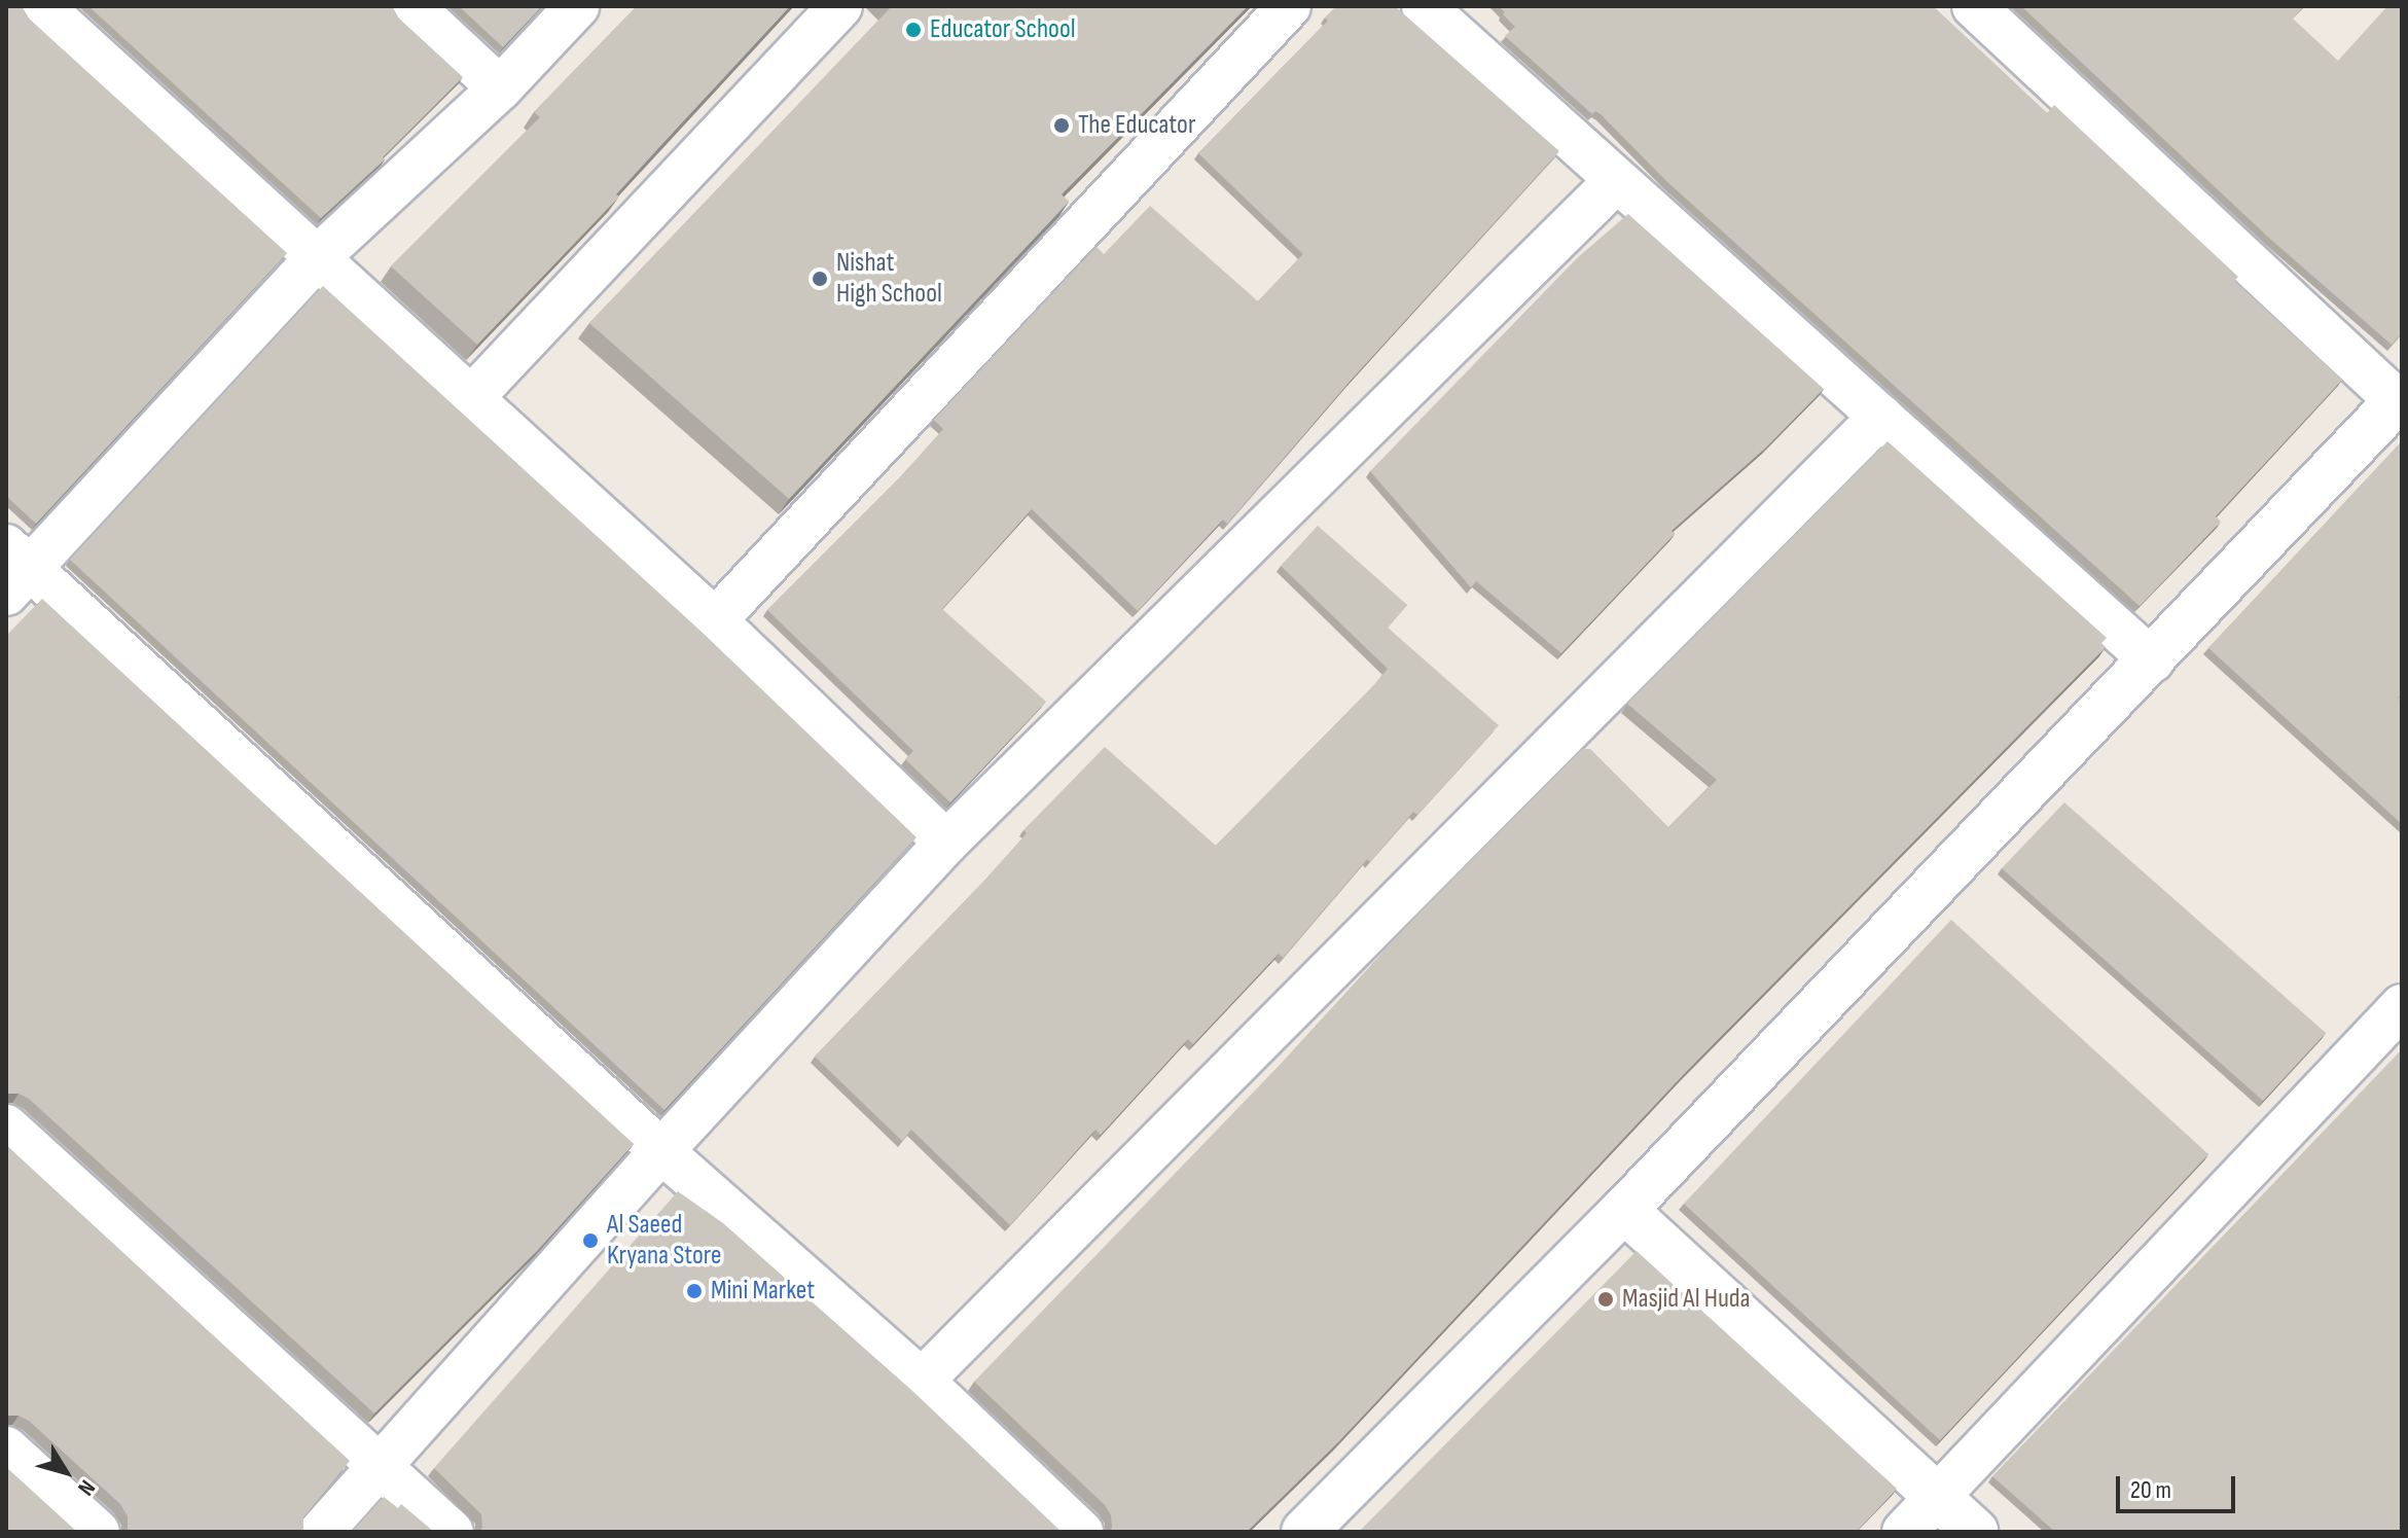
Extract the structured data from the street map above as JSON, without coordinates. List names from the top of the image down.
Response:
{
  "places": [
    "Educator School",
    "The Educator",
    "Nishat High School",
    "Al Saeed Kryana Store",
    "Mini Market",
    "Masjid Al Huda"
  ],
  "scale_bar": "20 m",
  "north": "bottom right"
}
